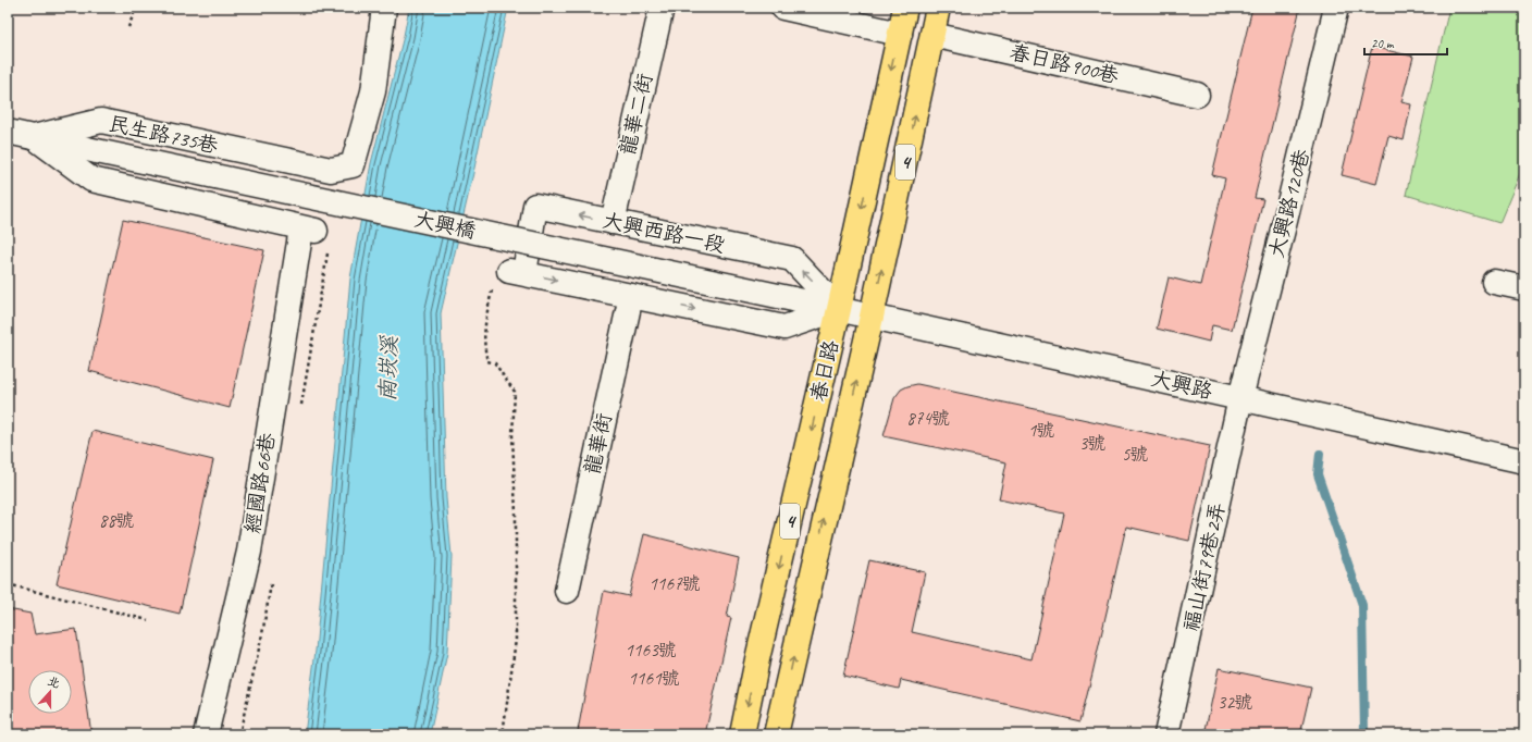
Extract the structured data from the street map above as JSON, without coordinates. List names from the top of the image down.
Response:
{
  "streets": {
    "main road": ["4", "春日路"],
    "street": [
      "春日路900巷",
      "龍華二街",
      "民生路735巷",
      "大興路120巷",
      "大興橋",
      "大興西路一段",
      "大興路",
      "龍華街",
      "經國路66巷",
      "福山街79巷2弄"
    ]
  },
  "crossings": [
    ["春日路900巷", "春日路"],
    ["龍華二街", "大興西路一段"],
    ["民生路735巷", "大興橋"],
    ["民生路735巷", "經國路66巷"],
    ["大興路120巷", "大興路"],
    ["大興路120巷", "福山街79巷2弄"],
    ["大興橋", "大興西路一段"],
    ["大興橋", "春日路"],
    ["大興橋", "大興路"],
    ["大興橋", "經國路66巷"],
    ["大興西路一段", "春日路"],
    ["大興西路一段", "大興路"],
    ["春日路", "大興路"],
    ["大興路", "福山街79巷2弄"]
  ],
  "water": ["南崁溪"],
  "house_numbers": [
    "874號",
    "1號",
    "3號",
    "5號",
    "88號",
    "1167號",
    "1163號",
    "1161號",
    "32號"
  ],
  "scale_bar": "20 m",
  "north": "top"
}
